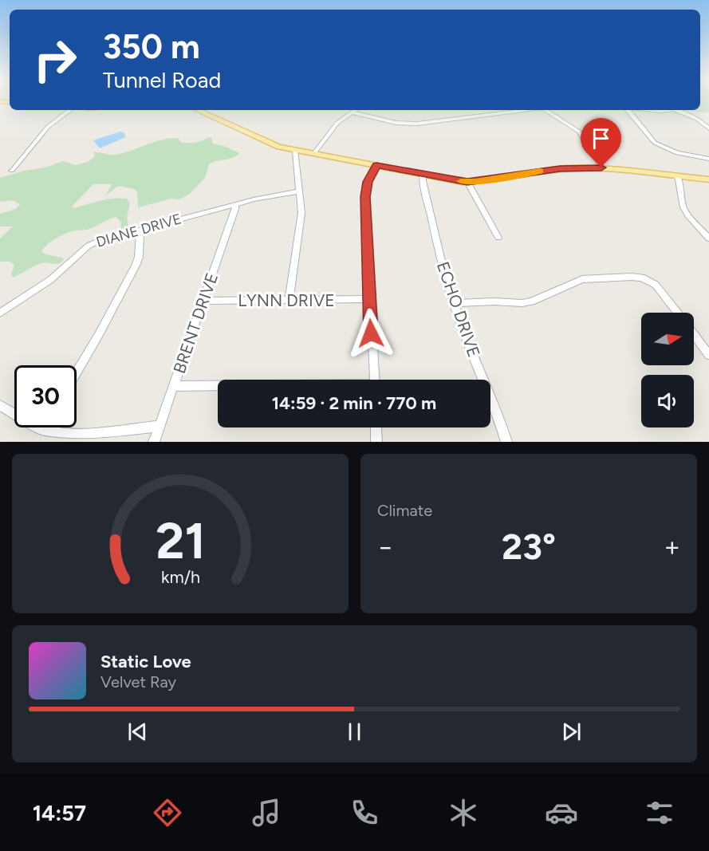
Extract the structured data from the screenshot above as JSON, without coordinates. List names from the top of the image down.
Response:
{
  "streets": {
    "street": [
      "DIANE DRIVE",
      "LYNN DRIVE",
      "ECHO DRIVE",
      "BRENT DRIVE"
    ]
  },
  "crossings": [
    ["DIANE DRIVE", "BRENT DRIVE"],
    ["LYNN DRIVE", "BRENT DRIVE"]
  ],
  "north": "right",
  "page": {
    "turn": ["350 m", "Tunnel Road"],
    "limit": "30",
    "trip": "14:59 · 2 min · 770 m",
    "tile": "Climate",
    "heat": ["−", "23°", "+"],
    "song": ["Static Love", "Velvet Ray"],
    "tabs": "14:57",
    "gauge": ["21", "km/h"]
  }
}
